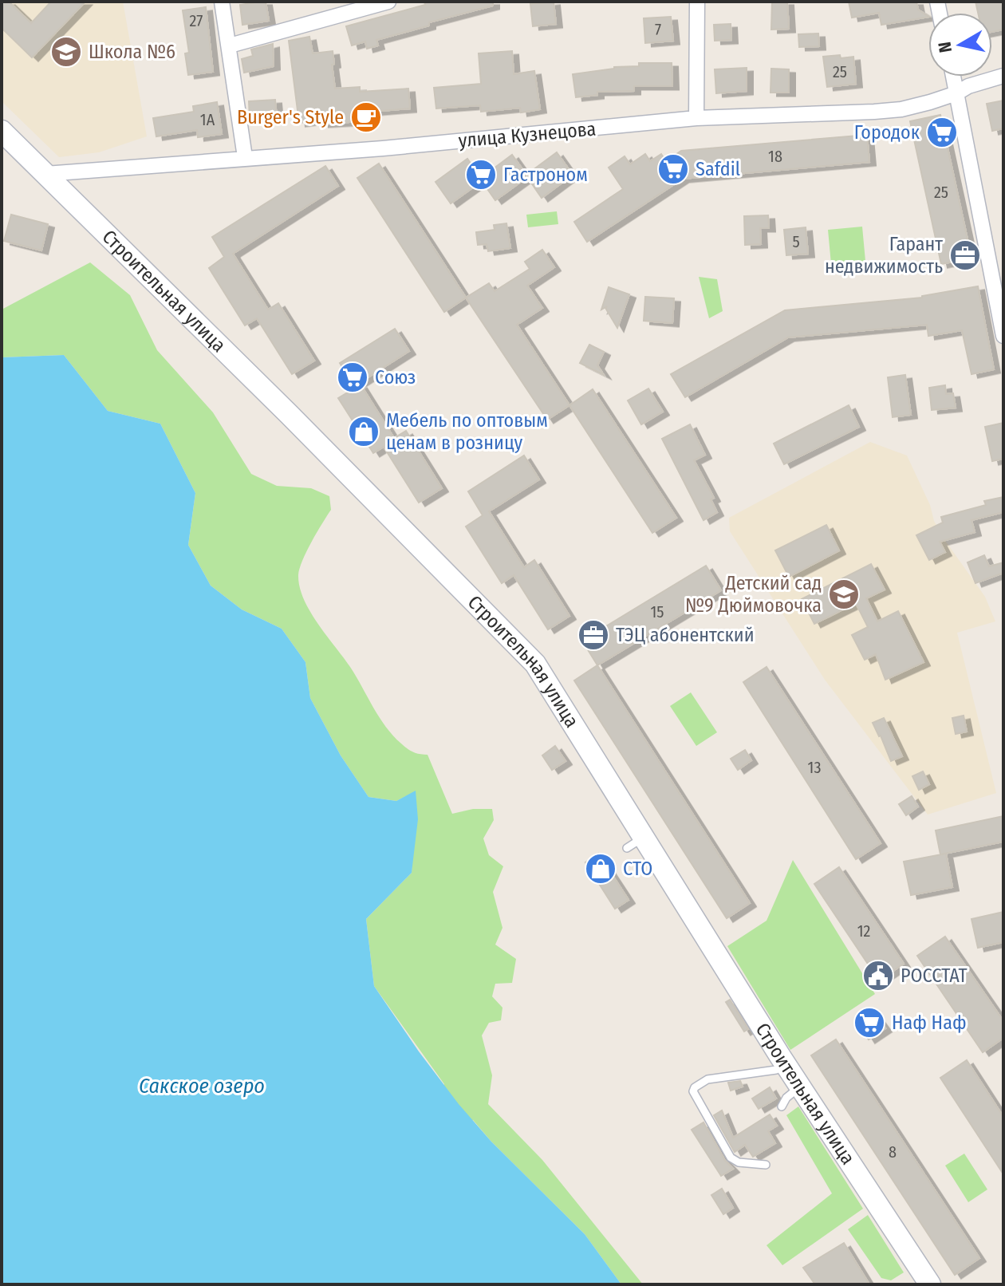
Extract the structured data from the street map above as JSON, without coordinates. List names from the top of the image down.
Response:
{
  "streets": {
    "street": ["улица Кузнецова", "Строительная улица"]
  },
  "crossings": [
    ["улица Кузнецова", "Строительная улица"]
  ],
  "water": ["Сакское озеро"],
  "places": {
    "school or university": ["Школа №6", "Детский сад №9 Дюймовочка"],
    "cafe": ["Burger's Style"],
    "supermarket": [
      "Городок",
      "Safdil",
      "Гастроном",
      "Союз",
      "Наф Наф"
    ],
    "office": ["Гарант недвижимость", "ТЭЦ абонентский"],
    "shop": ["Мебель по оптовым ценам в розницу", "СТО"],
    "public building": ["РОССТАТ"]
  },
  "house_numbers": [
    "27",
    "7",
    "25",
    "1А",
    "18",
    "25",
    "5",
    "15",
    "13",
    "12",
    "8"
  ],
  "north": "left"
}
